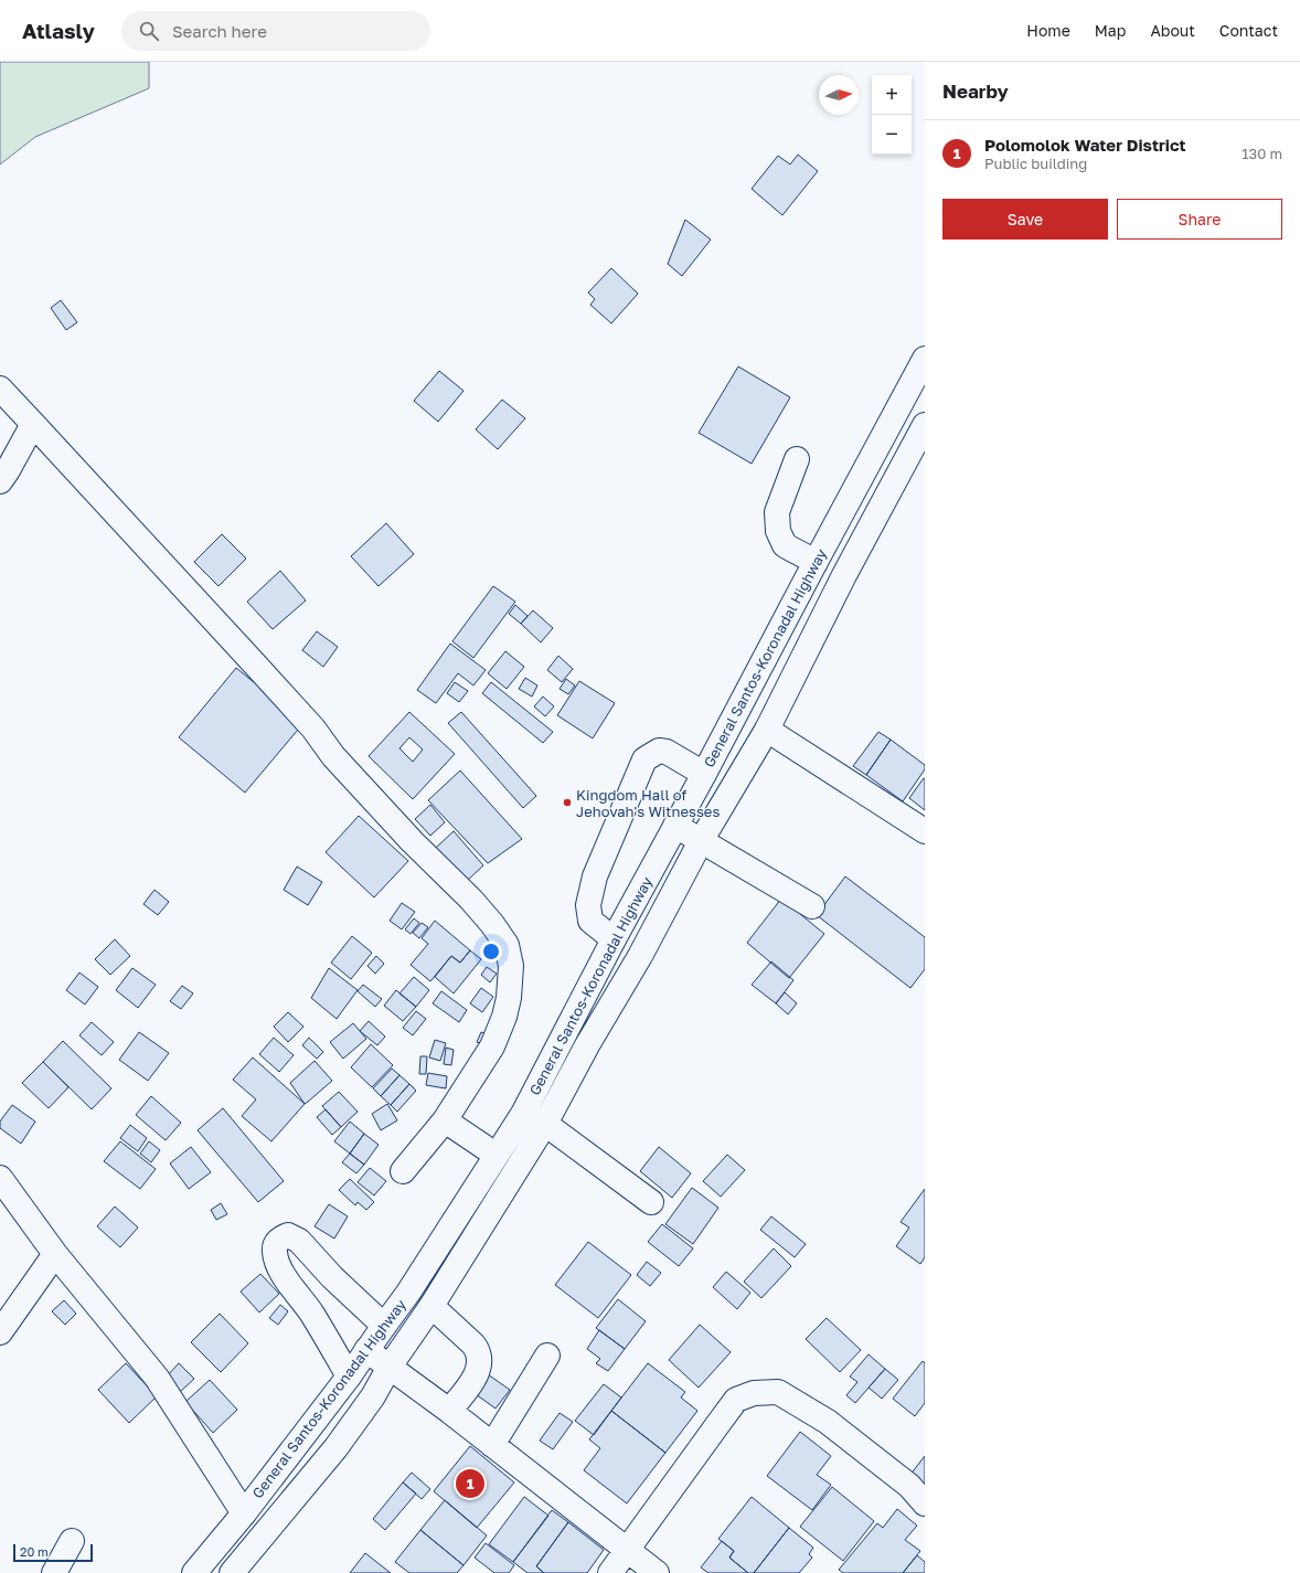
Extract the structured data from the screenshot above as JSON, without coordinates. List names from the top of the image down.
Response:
{
  "streets": {
    "main road": ["General Santos-Koronadal Highway"]
  },
  "places": ["Kingdom Hall of Jehovah's Witnesses"],
  "scale_bar": "20 m",
  "north": "right",
  "page": {
    "header": "Atlasly",
    "search": "Search here",
    "nav": [
      "Home",
      "Map",
      "About",
      "Contact"
    ],
    "heading": "Nearby",
    "map_buttons": ["+", "−"],
    "list": [
      {
        "mark": "1",
        "name": "Polomolok Water District",
        "note": "Public building",
        "value": "130 m"
      }
    ],
    "buttons": ["Save", "Share"],
    "pins": "1",
    "scale": "20 m"
  }
}
